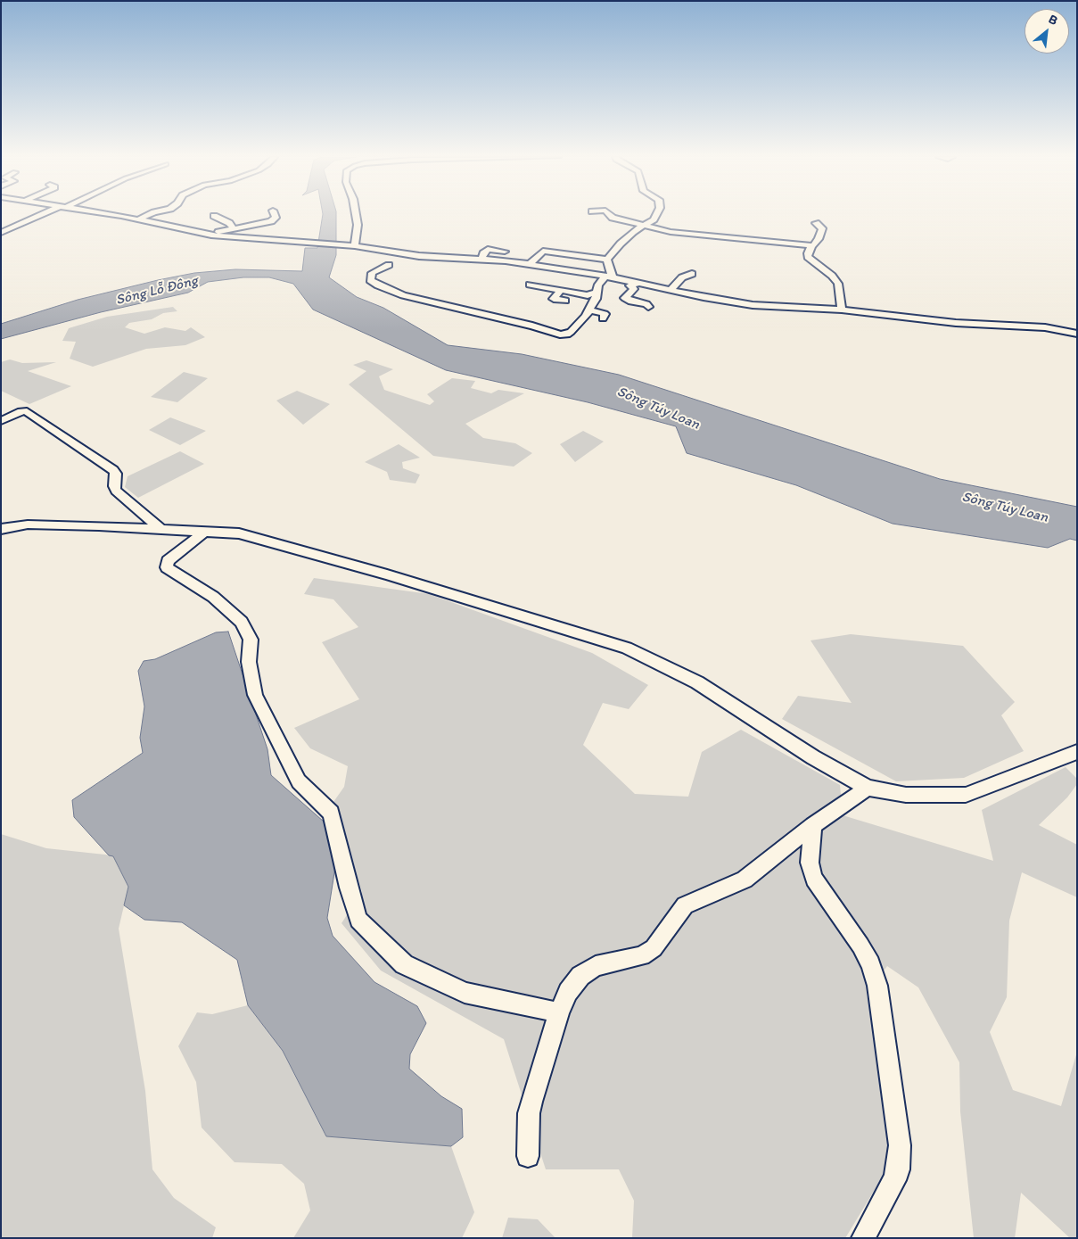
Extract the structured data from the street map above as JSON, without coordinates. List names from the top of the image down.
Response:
{
  "water": ["Sông Lỗ Đông", "Sông Túy Loan"],
  "north": "top right"
}
